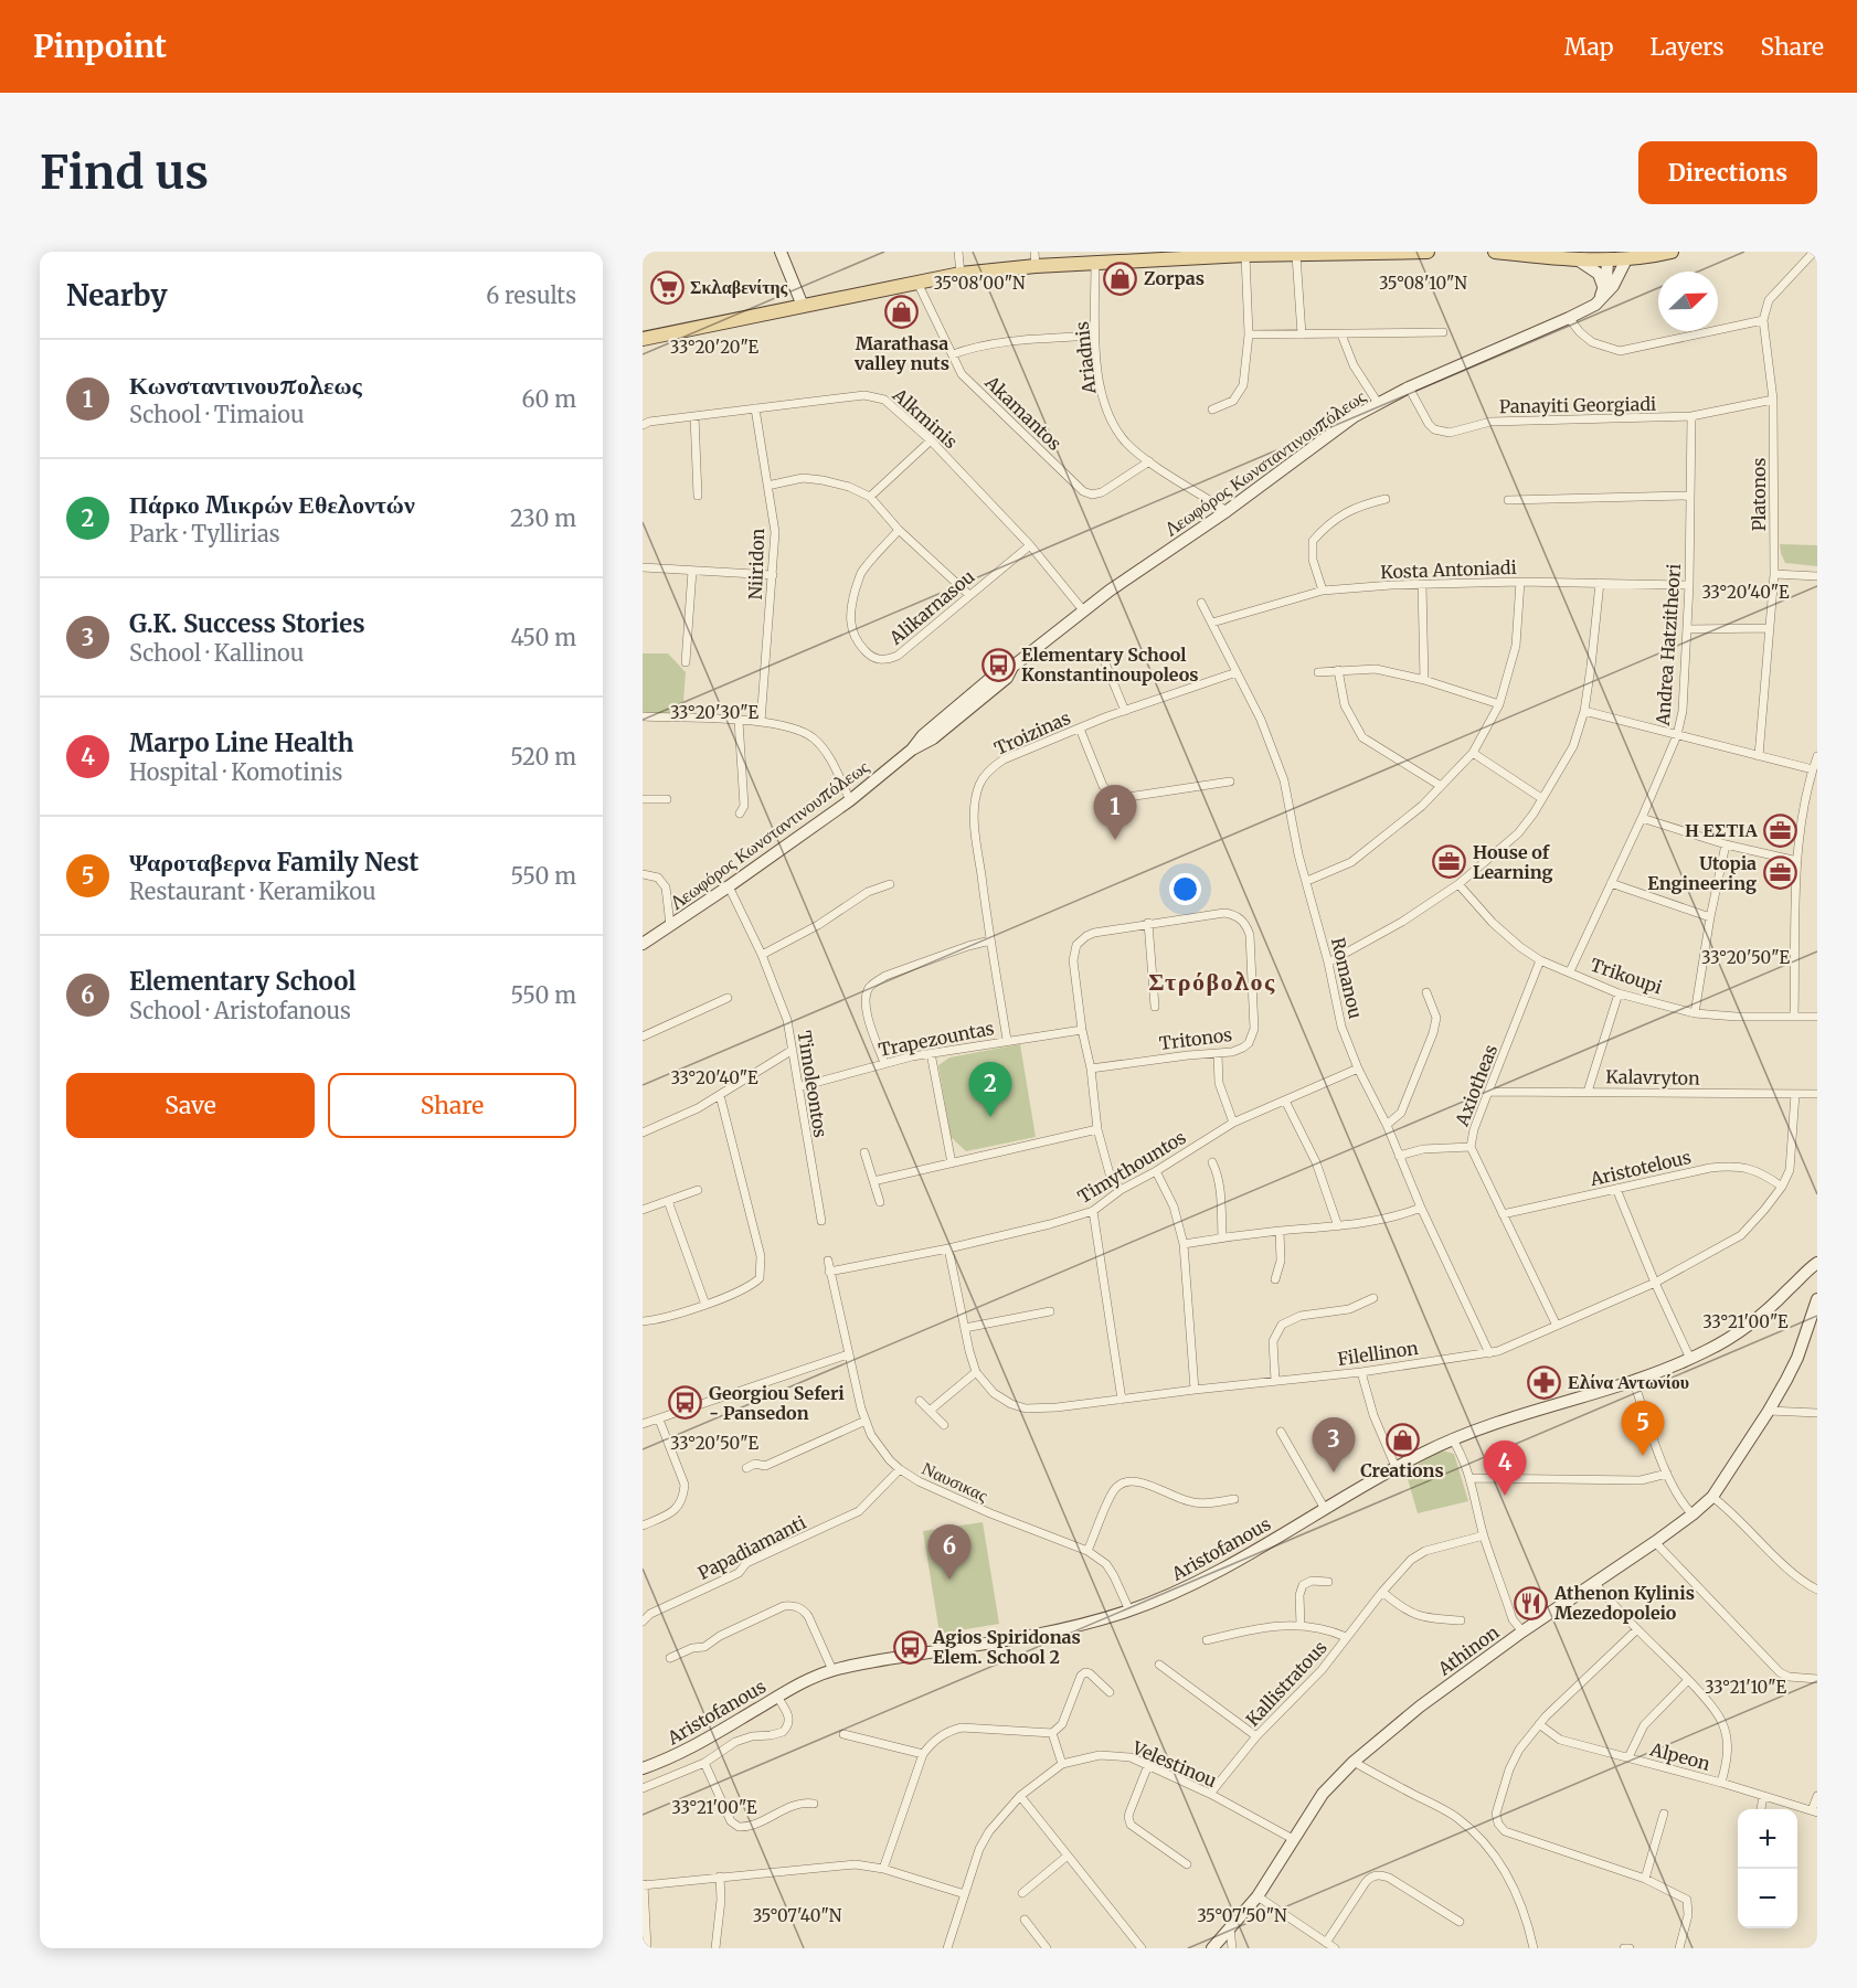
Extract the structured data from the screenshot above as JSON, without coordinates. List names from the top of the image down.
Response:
{
  "streets": {
    "street": [
      "Ariadnis",
      "Panayiti Georgiadi",
      "Akamantos",
      "Alkminis",
      "Λεωφόρος Κωνσταντινουπόλεως",
      "Platonos",
      "Niiridon",
      "Kosta Antoniadi",
      "Alikarnasou",
      "Andrea Hatzitheori",
      "Troizinas",
      "Trikoupi",
      "Romanou",
      "Trapezountas",
      "Tritonos",
      "Kalavryton",
      "Timoleontos",
      "Axiotheas",
      "Timythountos",
      "Aristotelous",
      "Filellinon",
      "Ναυσικας",
      "Papadiamanti",
      "Aristofanous",
      "Athinon",
      "Kallistratous",
      "Alpeon",
      "Velestinou"
    ]
  },
  "crossings": [
    ["Ariadnis", "Akamantos"],
    ["Ariadnis", "Λεωφόρος Κωνσταντινουπόλεως"],
    ["Panayiti Georgiadi", "Λεωφόρος Κωνσταντινουπόλεως"],
    ["Panayiti Georgiadi", "Platonos"],
    ["Panayiti Georgiadi", "Andrea Hatzitheori"],
    ["Alkminis", "Λεωφόρος Κωνσταντινουπόλεως"],
    ["Alkminis", "Niiridon"],
    ["Alkminis", "Alikarnasou"],
    ["Λεωφόρος Κωνσταντινουπόλεως", "Timoleontos"],
    ["Kosta Antoniadi", "Andrea Hatzitheori"],
    ["Kosta Antoniadi", "Romanou"],
    ["Andrea Hatzitheori", "Trikoupi"],
    ["Troizinas", "Romanou"],
    ["Troizinas", "Trapezountas"],
    ["Trikoupi", "Axiotheas"],
    ["Romanou", "Timythountos"],
    ["Romanou", "Filellinon"],
    ["Trapezountas", "Tritonos"],
    ["Trapezountas", "Timoleontos"],
    ["Kalavryton", "Axiotheas"],
    ["Kalavryton", "Filellinon"],
    ["Axiotheas", "Aristotelous"],
    ["Axiotheas", "Filellinon"],
    ["Timythountos", "Filellinon"],
    ["Timythountos", "Ναυσικας"],
    ["Aristotelous", "Filellinon"],
    ["Ναυσικας", "Papadiamanti"],
    ["Ναυσικας", "Aristofanous"],
    ["Athinon", "Velestinou"],
    ["Kallistratous", "Velestinou"]
  ],
  "districts": ["Στρόβολος"],
  "places": {
    "shop": ["Zorpas", "Marathasa valley nuts", "Creations"],
    "supermarket": ["Σκλαβενίτης"],
    "bus stop": ["Elementary School Konstantinoupoleos", "Georgiou Seferi - Pansedon", "Agios Spiridonas Elem. School 2"],
    "office": ["Η ΕΣΤΙΑ", "House of Learning", "Utopia Engineering"],
    "pharmacy": ["Ελίνα Αντωνίου"],
    "restaurant": ["Athenon Kylinis Mezedopoleio"]
  },
  "north": "top right",
  "page": {
    "header": "Pinpoint",
    "nav": ["Map", "Layers", "Share"],
    "buttons": [
      "Directions",
      ["Save", "Share"]
    ],
    "title": "Find us",
    "heading": ["Nearby", "6 results"],
    "list": [
      {
        "mark": "1",
        "name": "Κωνσταντινουπολεως",
        "note": "School · Timaiou",
        "value": "60 m"
      },
      {
        "mark": "2",
        "name": "Πάρκο Μικρών Εθελοντών",
        "note": "Park · Tyllirias",
        "value": "230 m"
      },
      {
        "mark": "3",
        "name": "G.K. Success Stories",
        "note": "School · Kallinou",
        "value": "450 m"
      },
      {
        "mark": "4",
        "name": "Marpo Line Health",
        "note": "Hospital · Komotinis",
        "value": "520 m"
      },
      {
        "mark": "5",
        "name": "Ψαροταβερνα Family Nest",
        "note": "Restaurant · Keramikou",
        "value": "550 m"
      },
      {
        "mark": "6",
        "name": "Elementary School",
        "note": "School · Aristofanous",
        "value": "550 m"
      }
    ],
    "pins": [
      "1",
      "2",
      "5",
      "3",
      "4",
      "6"
    ],
    "map_buttons": ["+", "−"]
  },
  "coordinates": [
    "35°08'00\"N",
    "35°08'10\"N",
    "33°20'20\"E",
    "33°20'40\"E",
    "33°20'30\"E",
    "33°20'50\"E",
    "33°21'00\"E",
    "33°21'10\"E",
    "35°07'40\"N",
    "35°07'50\"N"
  ]
}
